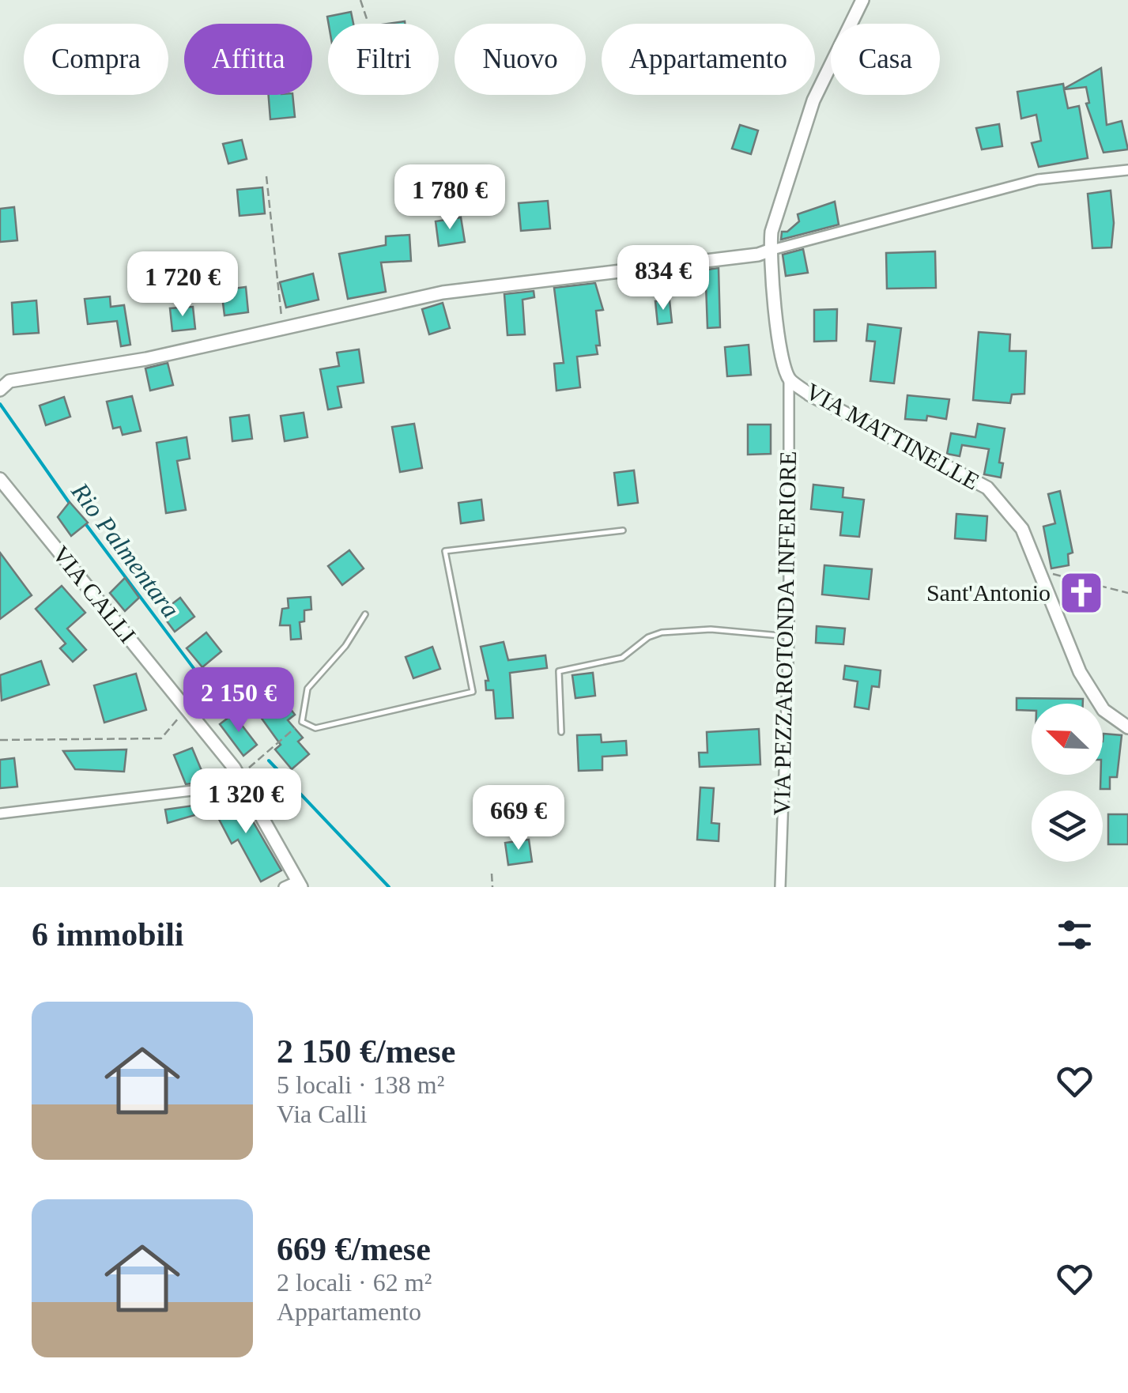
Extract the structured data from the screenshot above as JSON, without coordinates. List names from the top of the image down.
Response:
{
  "streets": {
    "street": ["VIA MATTINELLE", "VIA CALLI", "VIA PEZZAROTONDA INFERIORE"]
  },
  "crossings": [
    ["VIA MATTINELLE", "VIA PEZZAROTONDA INFERIORE"]
  ],
  "water": ["Rio Palmentara"],
  "places": {
    "church": ["Sant'Antonio"]
  },
  "north": "top left",
  "page": {
    "chip": [
      "Compra",
      "Affitta",
      "Filtri",
      "Nuovo",
      "Appartamento",
      "Casa"
    ],
    "price": [
      "1 780 €",
      "834 €",
      "1 720 €",
      "2 150 €",
      "1 320 €",
      "669 €"
    ],
    "heading": "6 immobili",
    "list": [
      {
        "name": "2 150 €/mese",
        "note": "5 locali · 138 m² · Via Calli"
      },
      {
        "name": "669 €/mese",
        "note": "2 locali · 62 m² · Appartamento"
      }
    ]
  }
}
